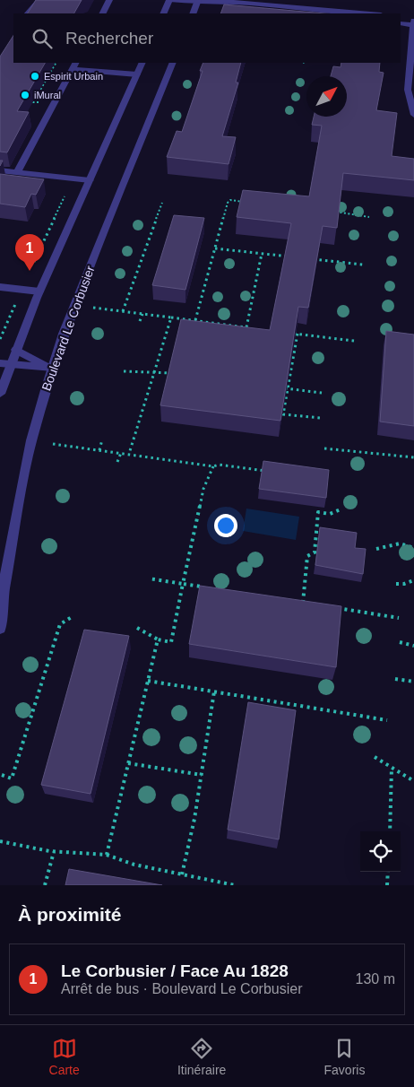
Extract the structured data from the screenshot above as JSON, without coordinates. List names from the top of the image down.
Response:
{
  "streets": {
    "street": ["Boulevard Le Corbusier"]
  },
  "places": ["Espirit Urbain", "iMural"],
  "north": "top right",
  "page": {
    "search": "Rechercher",
    "pins": "1",
    "heading": "À proximité",
    "list": [
      {
        "mark": "1",
        "name": "Le Corbusier / Face Au 1828",
        "note": "Arrêt de bus · Boulevard Le Corbusier",
        "value": "130 m"
      }
    ],
    "nav": ["Carte", "Itinéraire", "Favoris"]
  }
}
